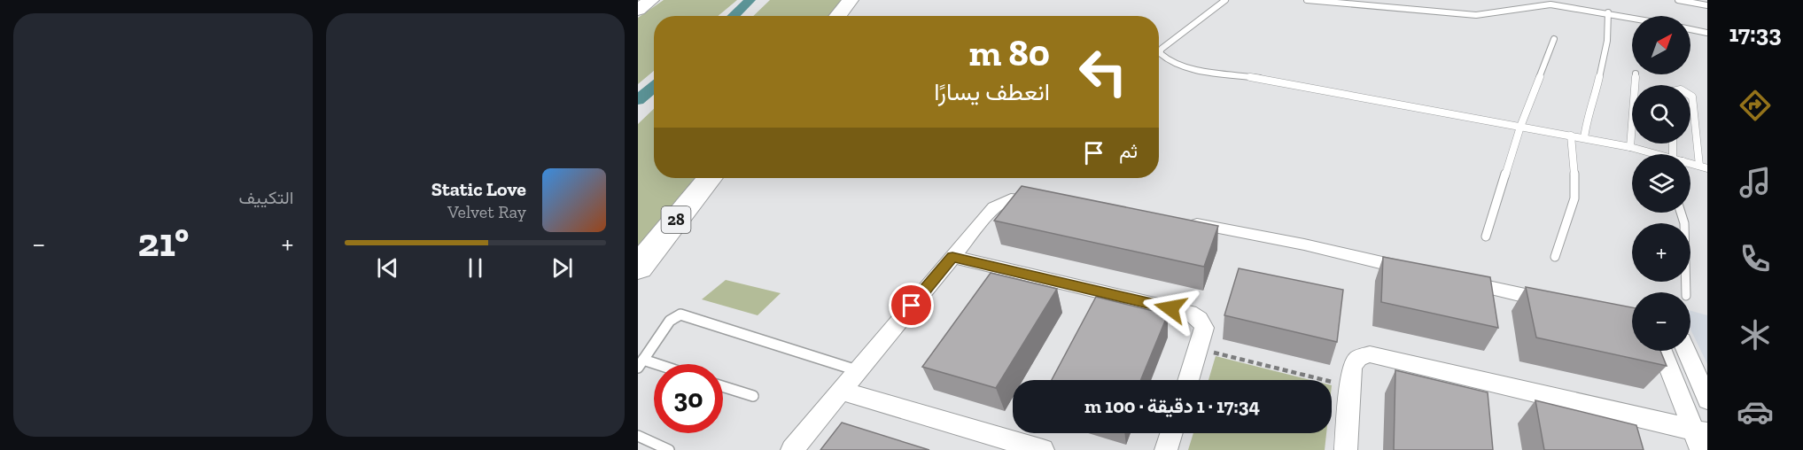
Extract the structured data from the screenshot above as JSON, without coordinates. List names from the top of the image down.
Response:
{
  "streets": {
    "highway": ["28"]
  },
  "north": "top right",
  "page": {
    "tabs": "17:33",
    "tile": "التكييف",
    "map_buttons": ["+", "−"],
    "turn": ["80 m", "انعطف يسارًا"],
    "then": "ثم",
    "song": ["Static Love", "Velvet Ray"],
    "heat": ["−", "21°", "+"],
    "limit": "30",
    "trip": "17:34 · 1 دقيقة · 100 m"
  }
}
